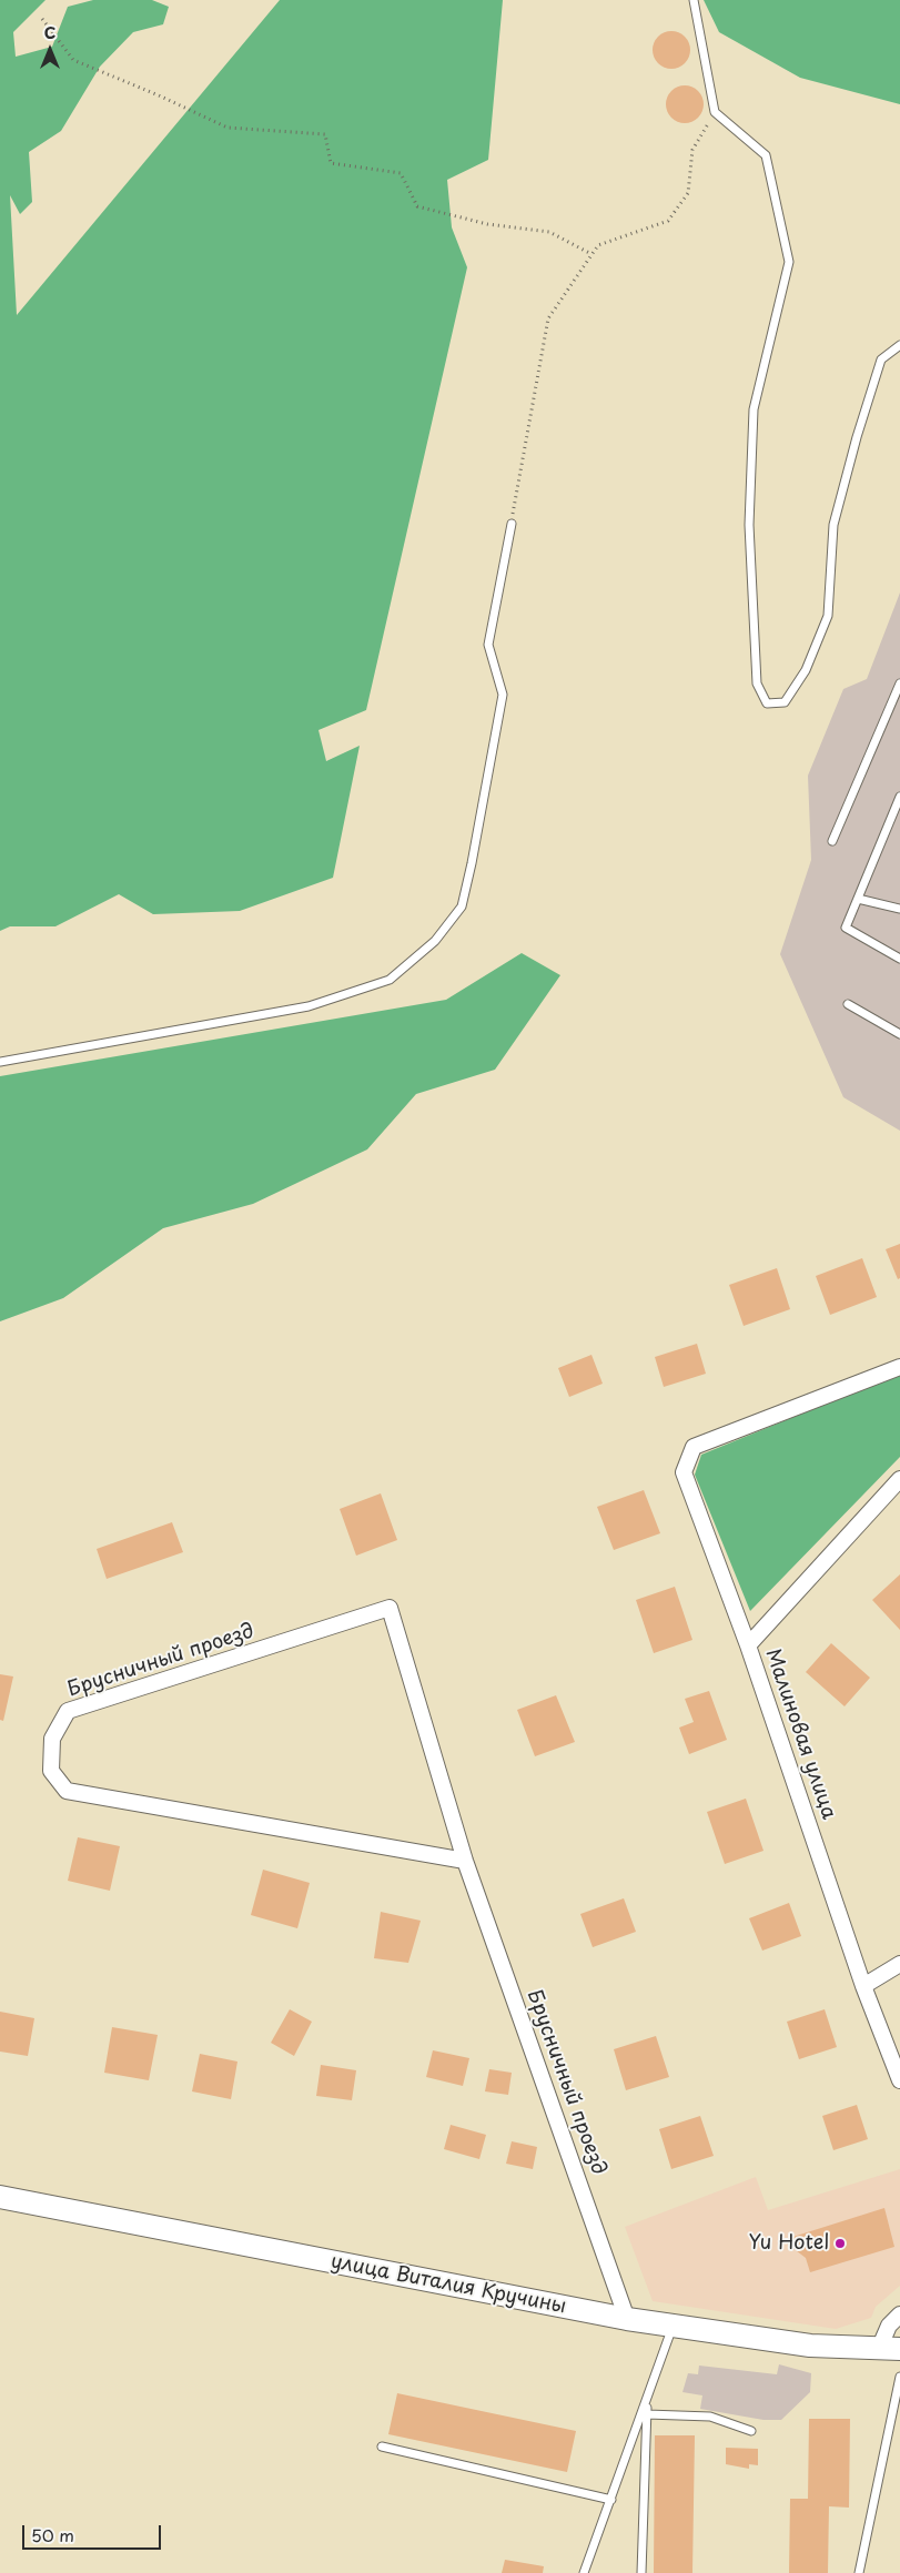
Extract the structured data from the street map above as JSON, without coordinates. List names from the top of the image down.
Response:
{
  "streets": {
    "street": ["Брусничный проезд", "Малиновая улица", "улица Виталия Кручины"]
  },
  "crossings": [
    ["Брусничный проезд", "улица Виталия Кручины"]
  ],
  "places": ["Yu Hotel"],
  "scale_bar": "50 m",
  "north": "top"
}
